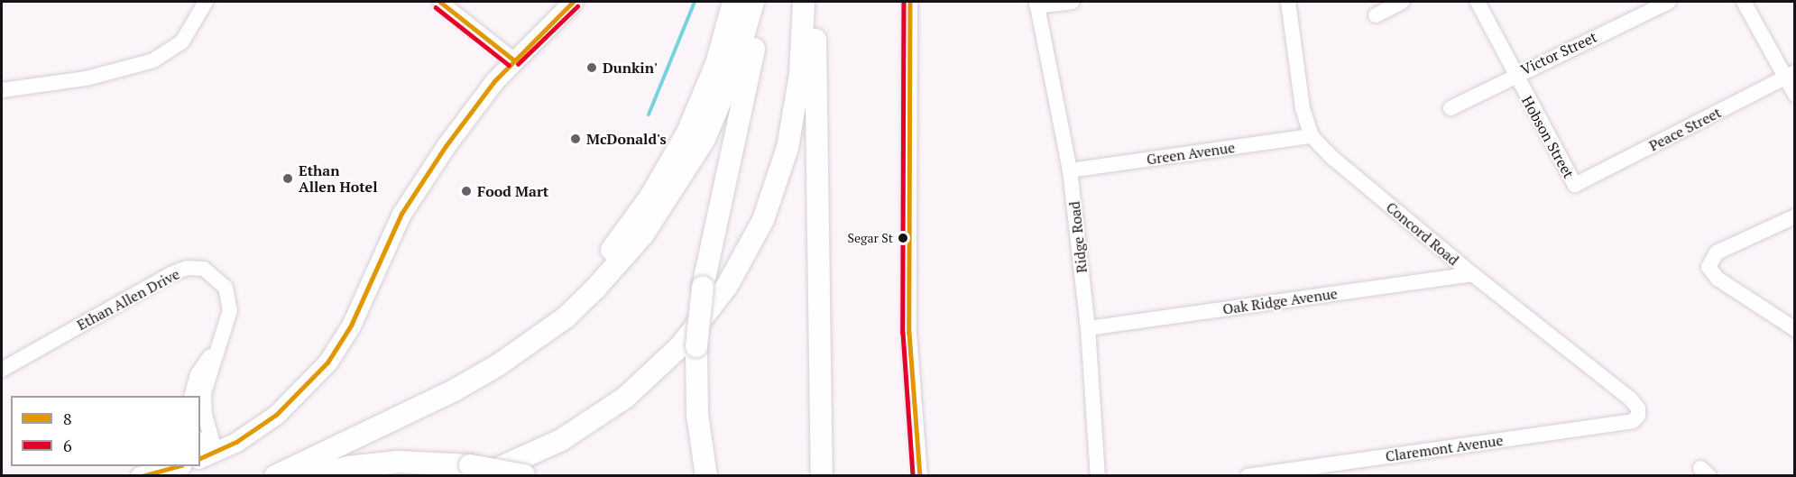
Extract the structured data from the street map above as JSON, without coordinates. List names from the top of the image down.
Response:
{
  "streets": {
    "street": [
      "Victor Street",
      "Peace Street",
      "Hobson Street",
      "Green Avenue",
      "Concord Road",
      "Ridge Road",
      "Ethan Allen Drive",
      "Oak Ridge Avenue",
      "Claremont Avenue"
    ]
  },
  "crossings": [
    ["Victor Street", "Hobson Street"],
    ["Peace Street", "Hobson Street"],
    ["Green Avenue", "Concord Road"],
    ["Green Avenue", "Ridge Road"],
    ["Concord Road", "Oak Ridge Avenue"],
    ["Concord Road", "Claremont Avenue"],
    ["Ridge Road", "Oak Ridge Avenue"]
  ],
  "places": [
    "Dunkin'",
    "McDonald's",
    "Ethan Allen Hotel",
    "Food Mart",
    "Segar St"
  ],
  "lines": ["transit line 8", "transit line 6"],
  "legend": ["8", "6"]
}
